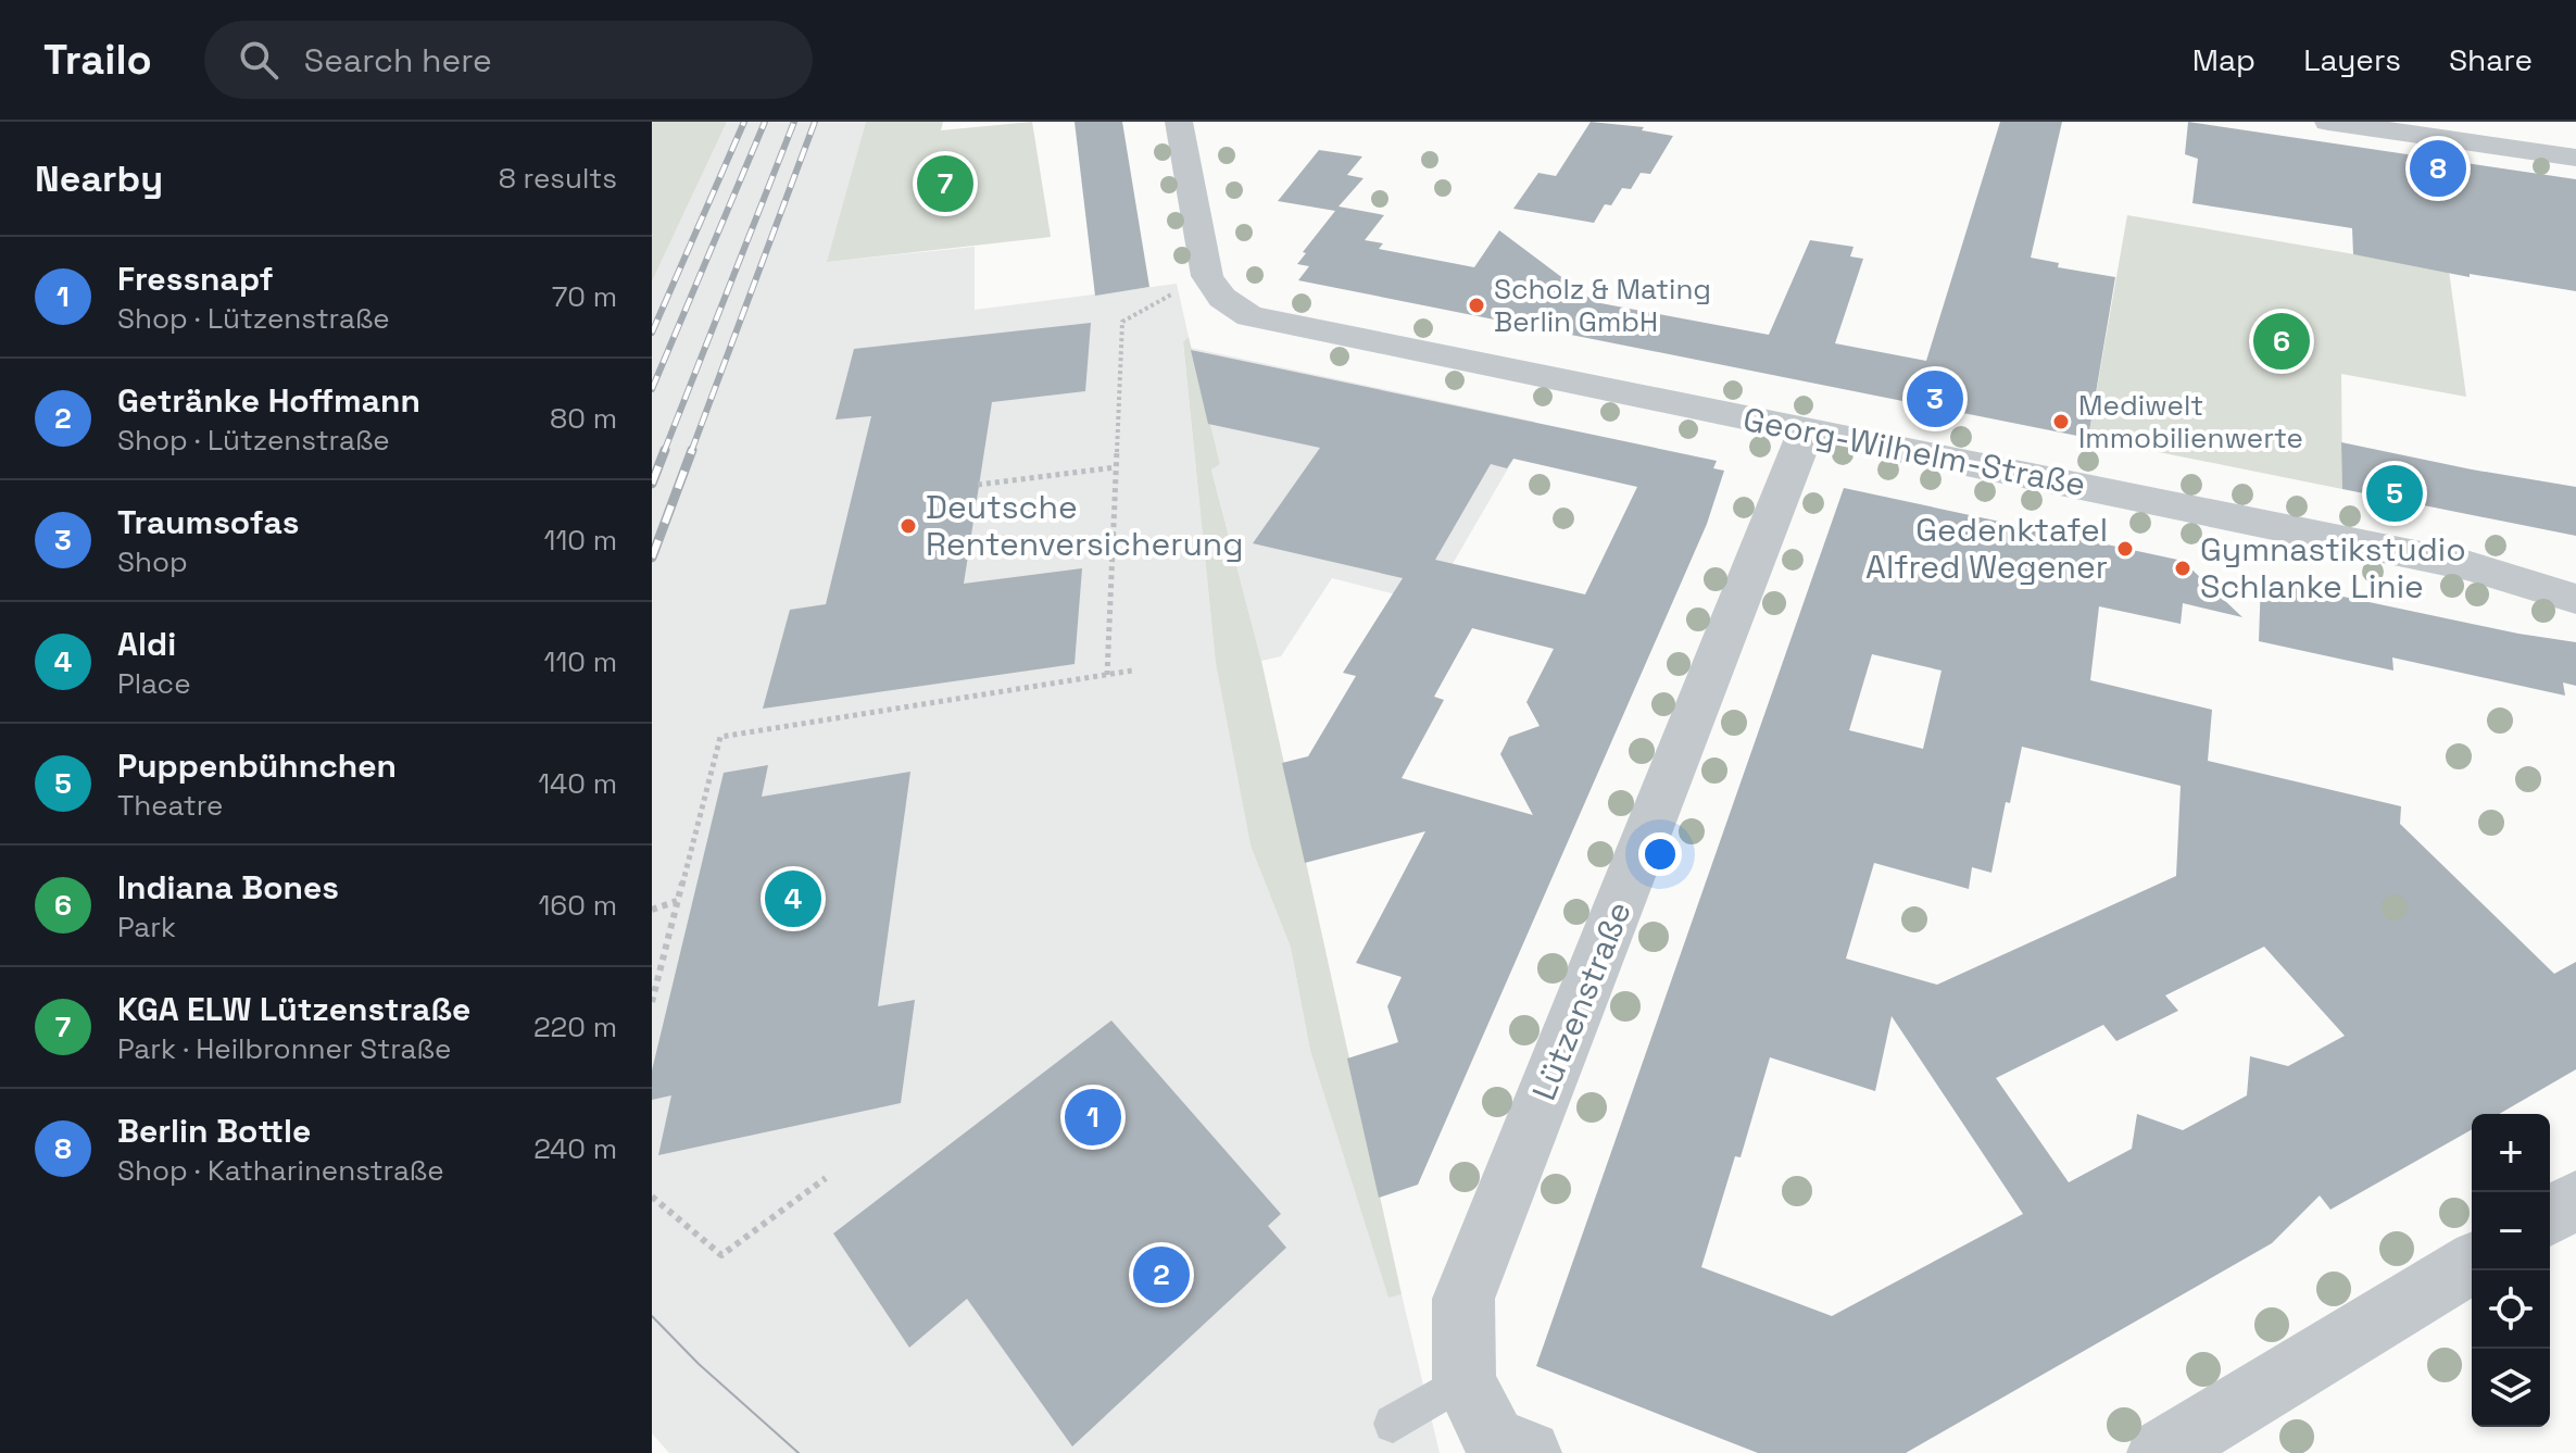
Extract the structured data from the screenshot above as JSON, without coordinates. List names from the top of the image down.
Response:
{
  "streets": {
    "street": ["Georg-Wilhelm-Straße", "Lützenstraße"]
  },
  "crossings": [
    ["Georg-Wilhelm-Straße", "Lützenstraße"]
  ],
  "places": [
    "Scholz & Mating Berlin GmbH",
    "Mediwelt Immobilienwerte",
    "Deutsche Rentenversicherung",
    "Gedenktafel Alfred Wegener",
    "Gymnastikstudio Schlanke Linie"
  ],
  "page": {
    "header": "Trailo",
    "search": "Search here",
    "nav": ["Map", "Layers", "Share"],
    "heading": ["Nearby", "8 results"],
    "pins": [
      "8",
      "7",
      "6",
      "3",
      "5",
      "4",
      "1",
      "2"
    ],
    "list": [
      {
        "mark": "1",
        "name": "Fressnapf",
        "note": "Shop · Lützenstraße",
        "value": "70 m"
      },
      {
        "mark": "2",
        "name": "Getränke Hoffmann",
        "note": "Shop · Lützenstraße",
        "value": "80 m"
      },
      {
        "mark": "3",
        "name": "Traumsofas",
        "note": "Shop",
        "value": "110 m"
      },
      {
        "mark": "4",
        "name": "Aldi",
        "note": "Place",
        "value": "110 m"
      },
      {
        "mark": "5",
        "name": "Puppenbühnchen",
        "note": "Theatre",
        "value": "140 m"
      },
      {
        "mark": "6",
        "name": "Indiana Bones",
        "note": "Park",
        "value": "160 m"
      },
      {
        "mark": "7",
        "name": "KGA ELW Lützenstraße",
        "note": "Park · Heilbronner Straße",
        "value": "220 m"
      },
      {
        "mark": "8",
        "name": "Berlin Bottle",
        "note": "Shop · Katharinenstraße",
        "value": "240 m"
      }
    ],
    "map_buttons": ["+", "−"]
  }
}
